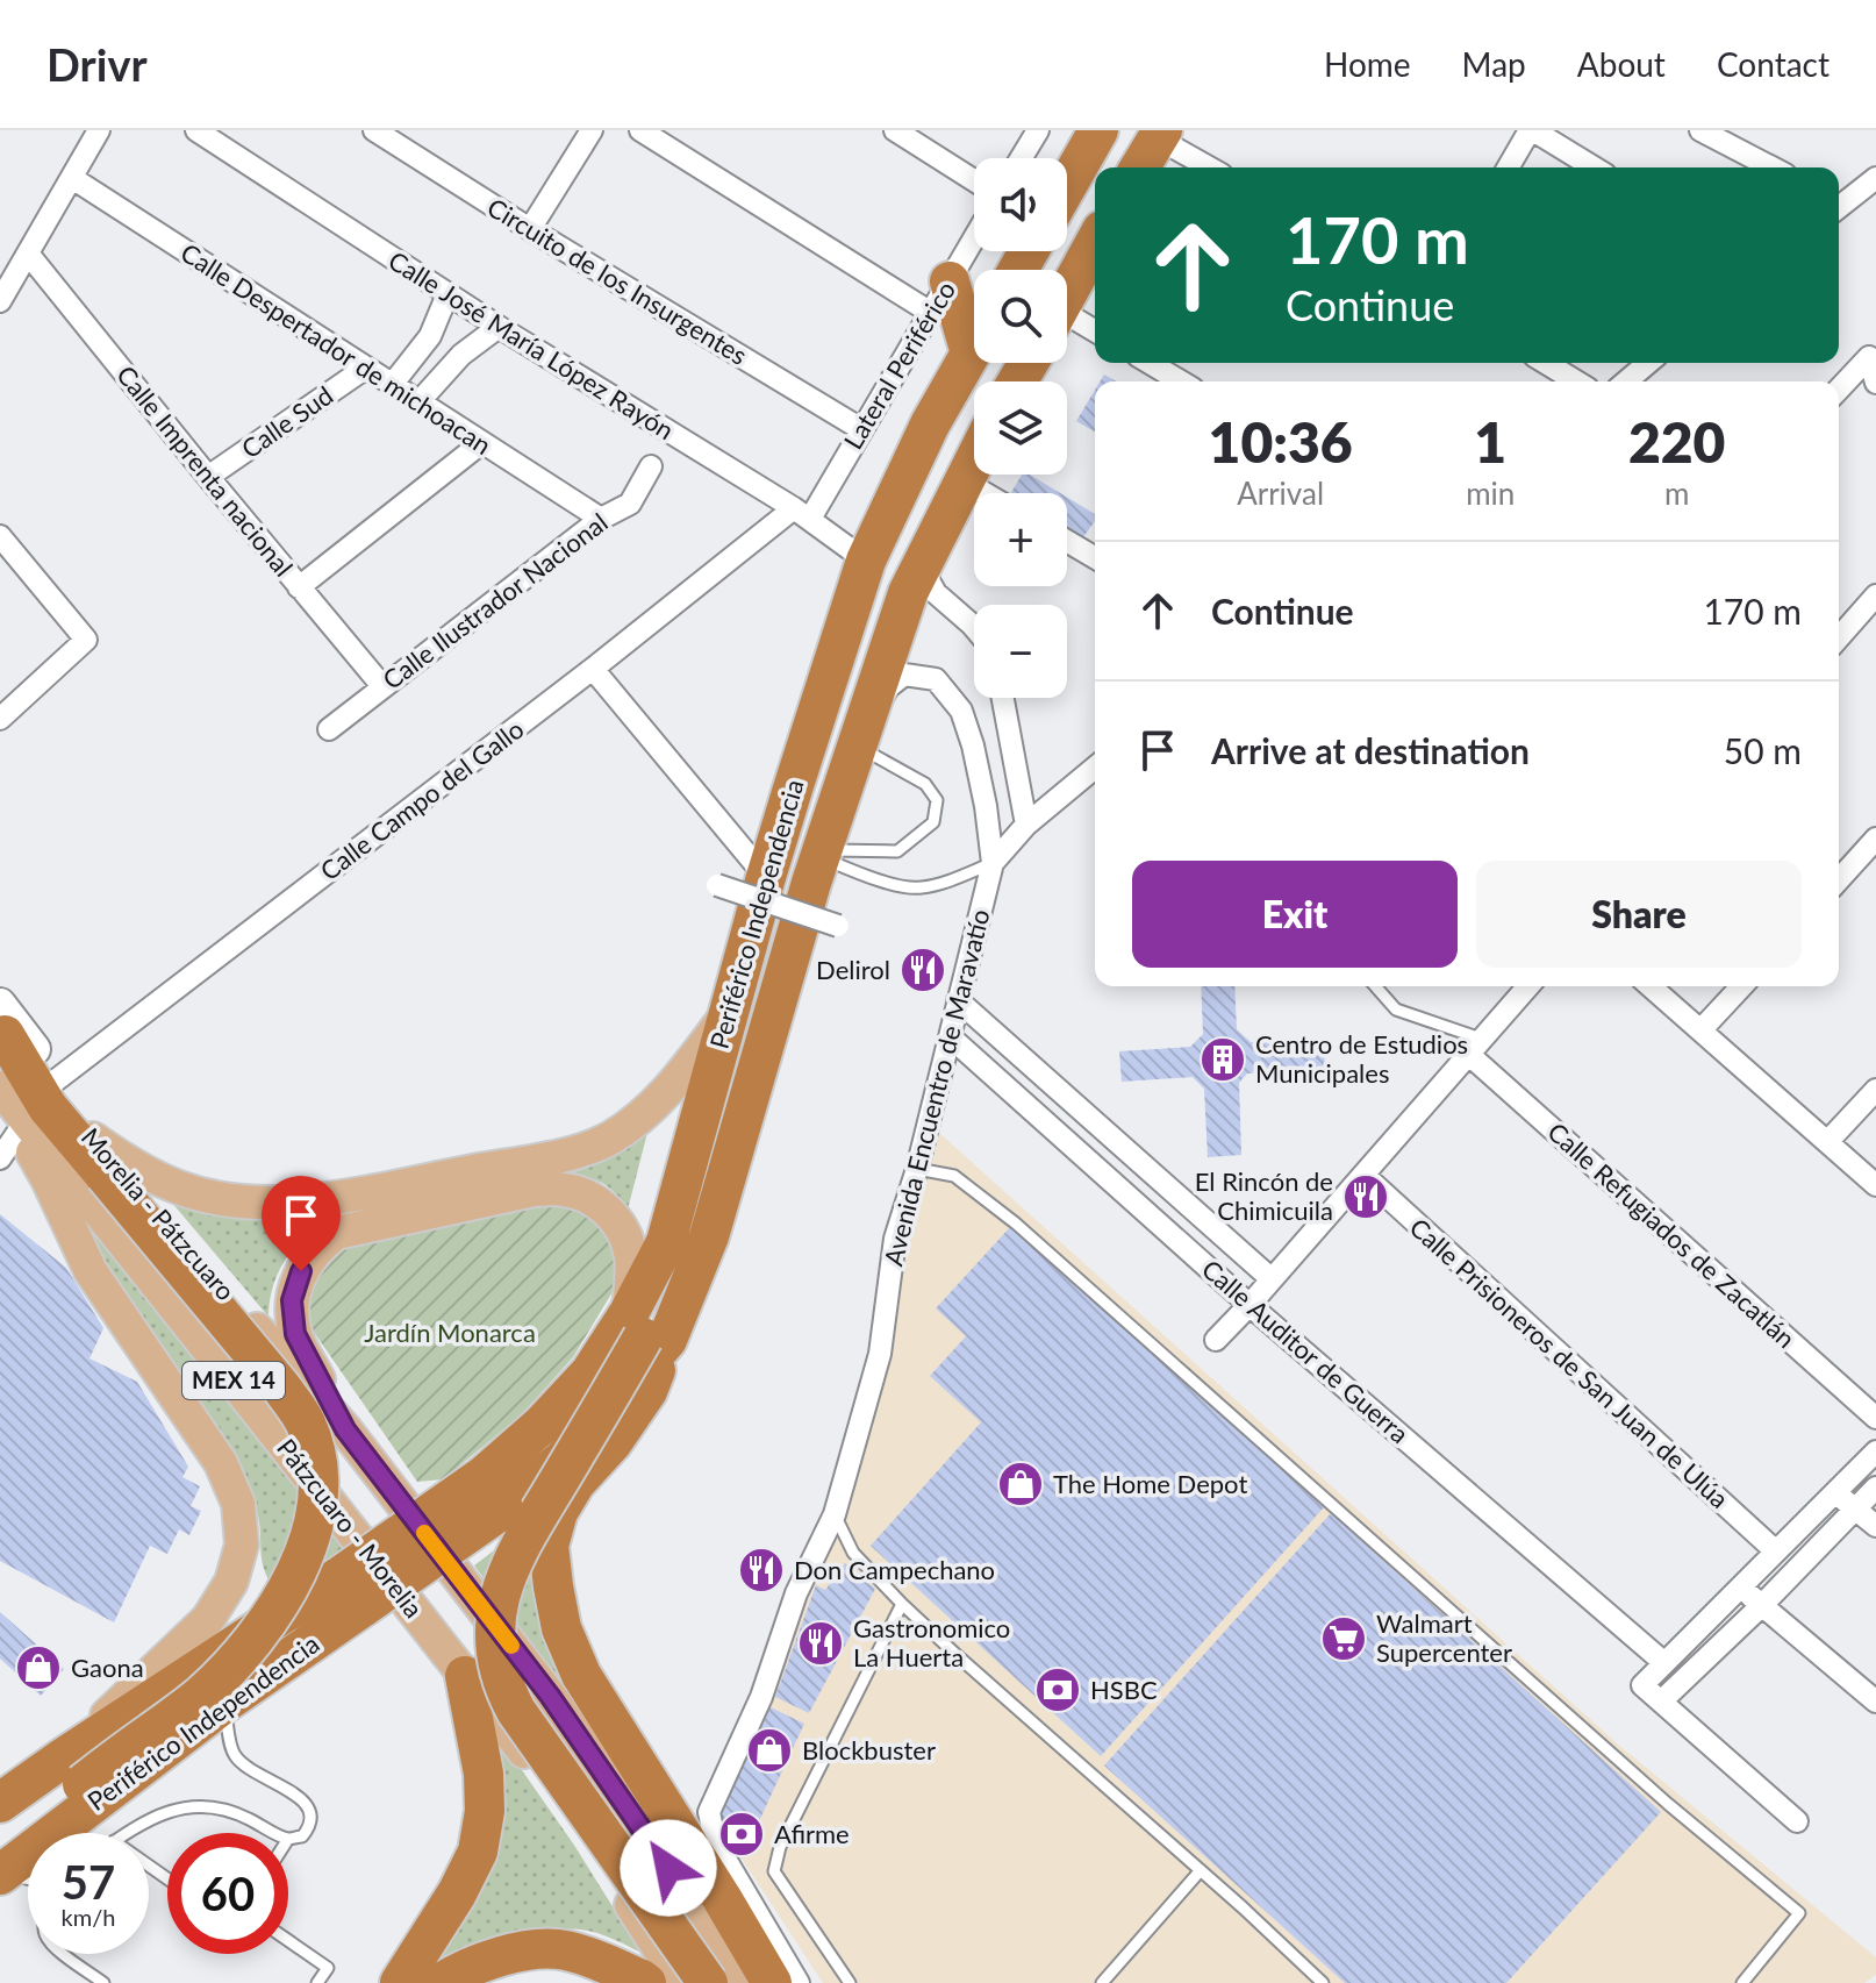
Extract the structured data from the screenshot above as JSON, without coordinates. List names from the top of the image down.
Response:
{
  "streets": {
    "highway": ["Periférico Independencia"],
    "main road": ["Morelia - Pátzcuaro", "MEX 14", "Pátzcuaro - Morelia"],
    "street": [
      "Circuito de los Insurgentes",
      "Calle José María López Rayón",
      "Calle Despertador de michoacan",
      "Lateral Periférico",
      "Calle Sud",
      "Calle Imprenta nacional",
      "Calle Ilustrador Nacional",
      "Calle Campo del Gallo",
      "Avenida Encuentro de Maravatío",
      "Calle Refugiados de Zacatlán",
      "Calle Auditor de Guerra",
      "Calle Prisioneros de San Juan de Ulúa"
    ]
  },
  "crossings": [
    ["Circuito de los Insurgentes", "Lateral Periférico"],
    ["Calle José María López Rayón", "Lateral Periférico"],
    ["Calle José María López Rayón", "Calle Campo del Gallo"],
    ["Calle José María López Rayón", "Periférico Independencia"],
    ["Calle Despertador de michoacan", "Calle Sud"],
    ["Calle Despertador de michoacan", "Calle Ilustrador Nacional"],
    ["Lateral Periférico", "Calle Campo del Gallo"],
    ["Calle Sud", "Calle Imprenta nacional"],
    ["Calle Imprenta nacional", "Calle Ilustrador Nacional"],
    ["Calle Campo del Gallo", "Morelia - Pátzcuaro"],
    ["Avenida Encuentro de Maravatío", "Calle Auditor de Guerra"]
  ],
  "parks": ["Jardín Monarca"],
  "places": {
    "restaurant": [
      "Delirol",
      "El Rincón de Chimicuila",
      "Don Campechano",
      "Gastronomico La Huerta"
    ],
    "building": ["Centro de Estudios Municipales"],
    "shop": ["The Home Depot", "Gaona", "Blockbuster"],
    "supermarket": ["Walmart Supercenter"],
    "bank": ["HSBC", "Afirme"]
  },
  "page": {
    "header": "Drivr",
    "nav": [
      "Home",
      "Map",
      "About",
      "Contact"
    ],
    "map_buttons": ["+", "−"],
    "turn": ["170 m", "Continue"],
    "eta": [
      "10:36",
      "Arrival",
      "1",
      "min",
      "220",
      "m"
    ],
    "list": [
      {
        "name": "Continue",
        "value": "170 m"
      },
      {
        "name": "Arrive at destination",
        "value": "50 m"
      }
    ],
    "buttons": ["Exit", "Share"],
    "speed": "57 km/h",
    "limit": "60"
  }
}
